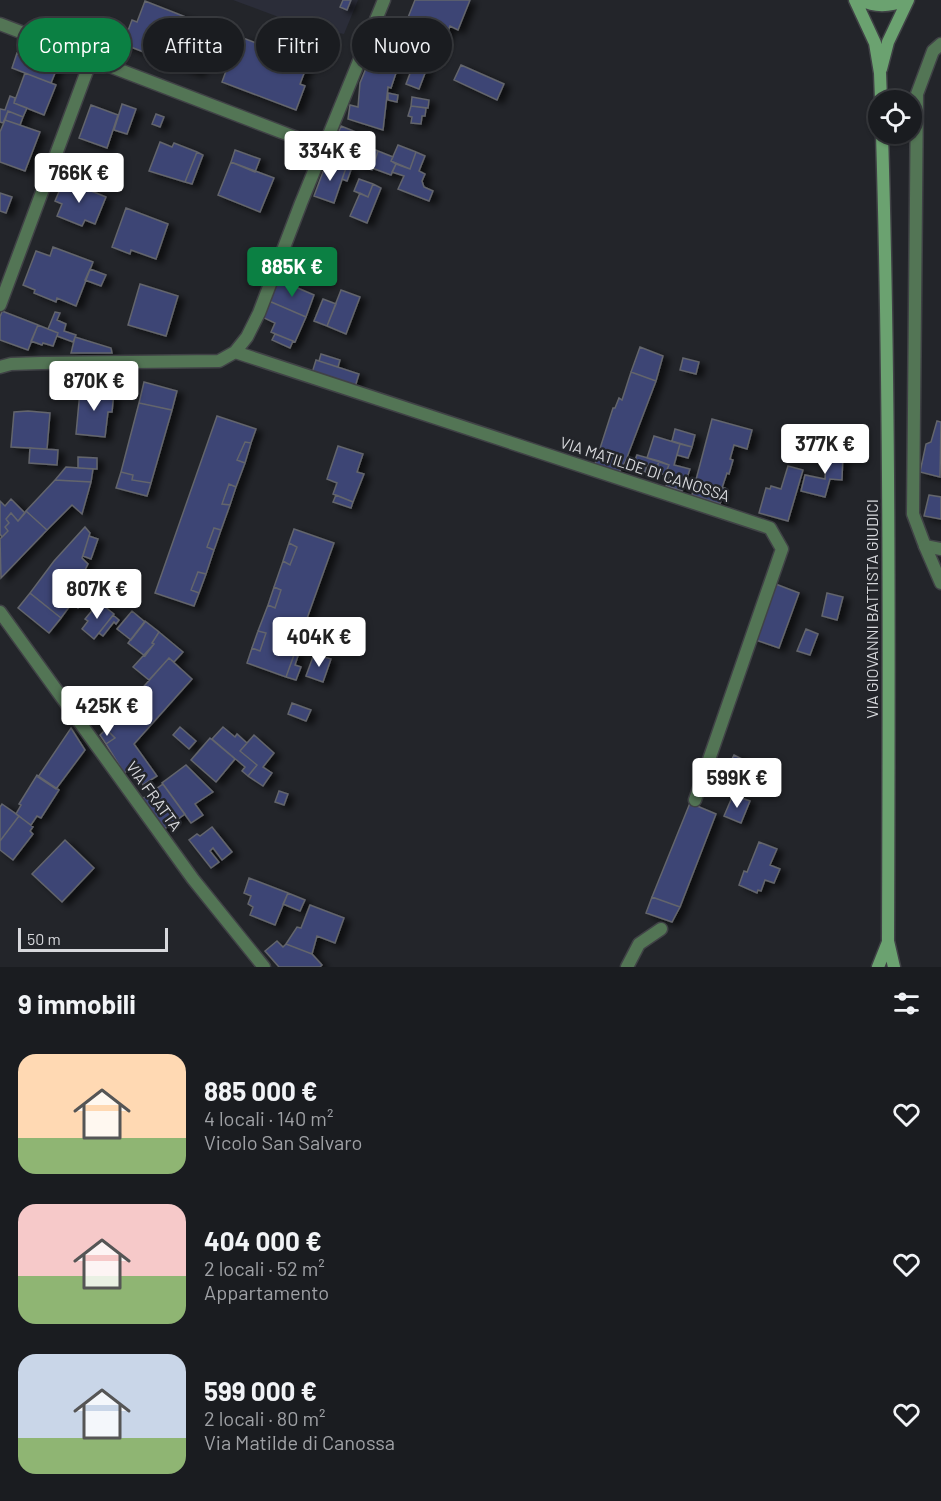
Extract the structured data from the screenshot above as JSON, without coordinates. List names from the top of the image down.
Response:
{
  "streets": {
    "main road": ["VIA GIOVANNI BATTISTA GIUDICI"],
    "street": ["VIA MATILDE DI CANOSSA", "VIA FRATTA"]
  },
  "scale_bar": "50 m",
  "page": {
    "chip": [
      "Compra",
      "Affitta",
      "Filtri",
      "Nuovo"
    ],
    "price": [
      "334K €",
      "766K €",
      "885K €",
      "870K €",
      "377K €",
      "807K €",
      "404K €",
      "425K €",
      "599K €"
    ],
    "scale": "50 m",
    "heading": "9 immobili",
    "list": [
      {
        "name": "885 000 €",
        "note": "4 locali · 140 m² · Vicolo San Salvaro"
      },
      {
        "name": "404 000 €",
        "note": "2 locali · 52 m² · Appartamento"
      },
      {
        "name": "599 000 €",
        "note": "2 locali · 80 m² · Via Matilde di Canossa"
      }
    ]
  }
}
